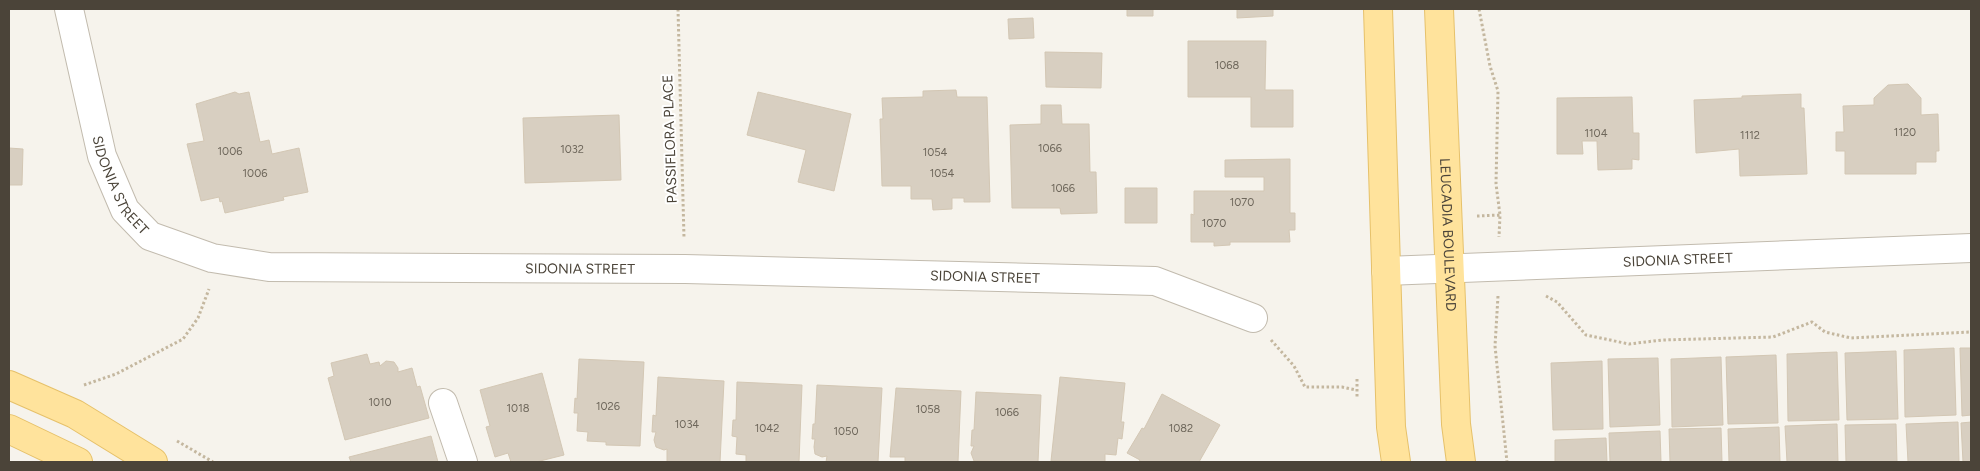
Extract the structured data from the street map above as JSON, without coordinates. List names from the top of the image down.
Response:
{
  "streets": {
    "main road": ["LEUCADIA BOULEVARD"],
    "street": ["SIDONIA STREET"],
    "path": ["PASSIFLORA PLACE"]
  },
  "crossings": [
    ["PASSIFLORA PLACE", "SIDONIA STREET"],
    ["SIDONIA STREET", "LEUCADIA BOULEVARD"]
  ],
  "house_numbers": [
    "1068",
    "1120",
    "1104",
    "1112",
    "1066",
    "1032",
    "1006",
    "1054",
    "1006",
    "1054",
    "1066",
    "1070",
    "1070",
    "1010",
    "1026",
    "1018",
    "1058",
    "1066",
    "1034",
    "1042",
    "1082",
    "1050"
  ]
}
